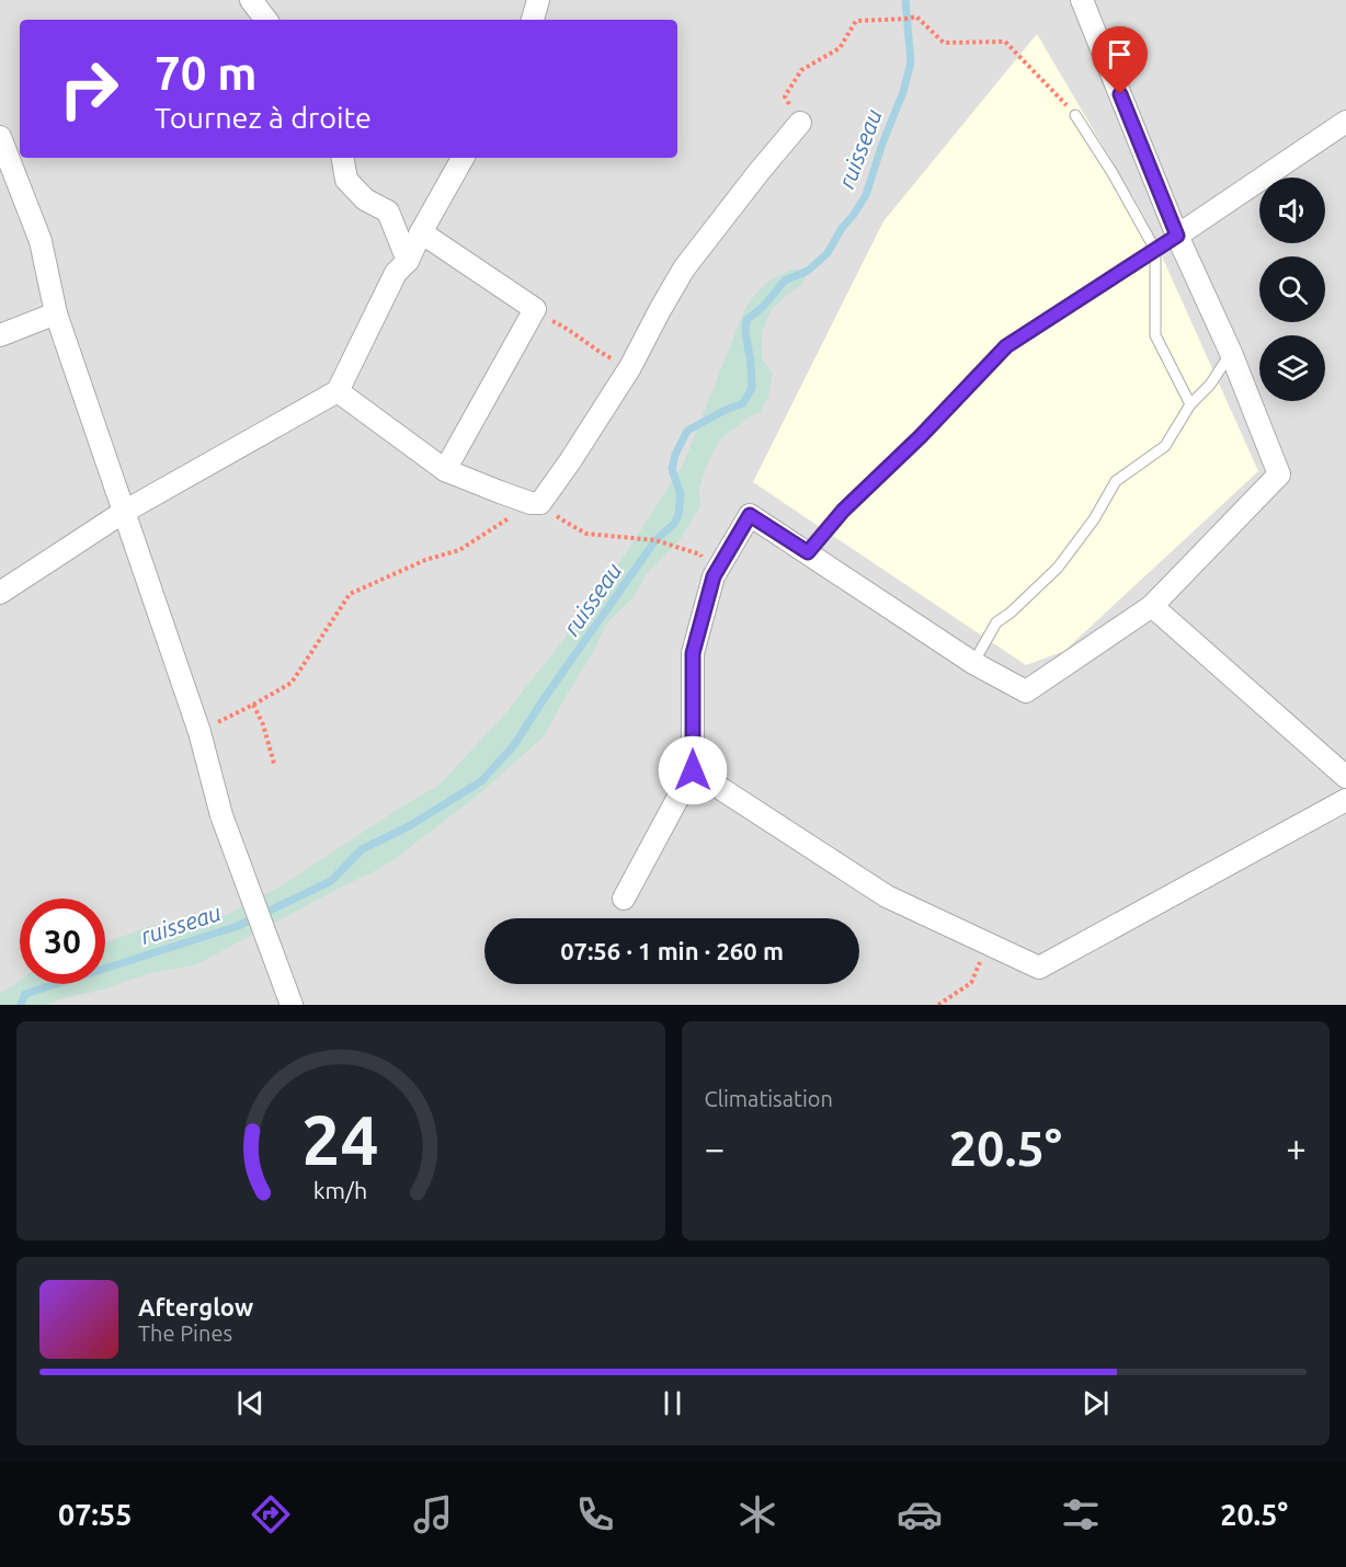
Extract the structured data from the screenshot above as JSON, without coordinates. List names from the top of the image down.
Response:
{
  "water": ["ruisseau"],
  "page": {
    "turn": ["70 m", "Tournez à droite"],
    "limit": "30",
    "trip": "07:56 · 1 min · 260 m",
    "tile": "Climatisation",
    "heat": ["−", "20.5°", "+"],
    "song": ["Afterglow", "The Pines"],
    "tabs": ["07:55", "20.5°"],
    "gauge": ["24", "km/h"]
  }
}
